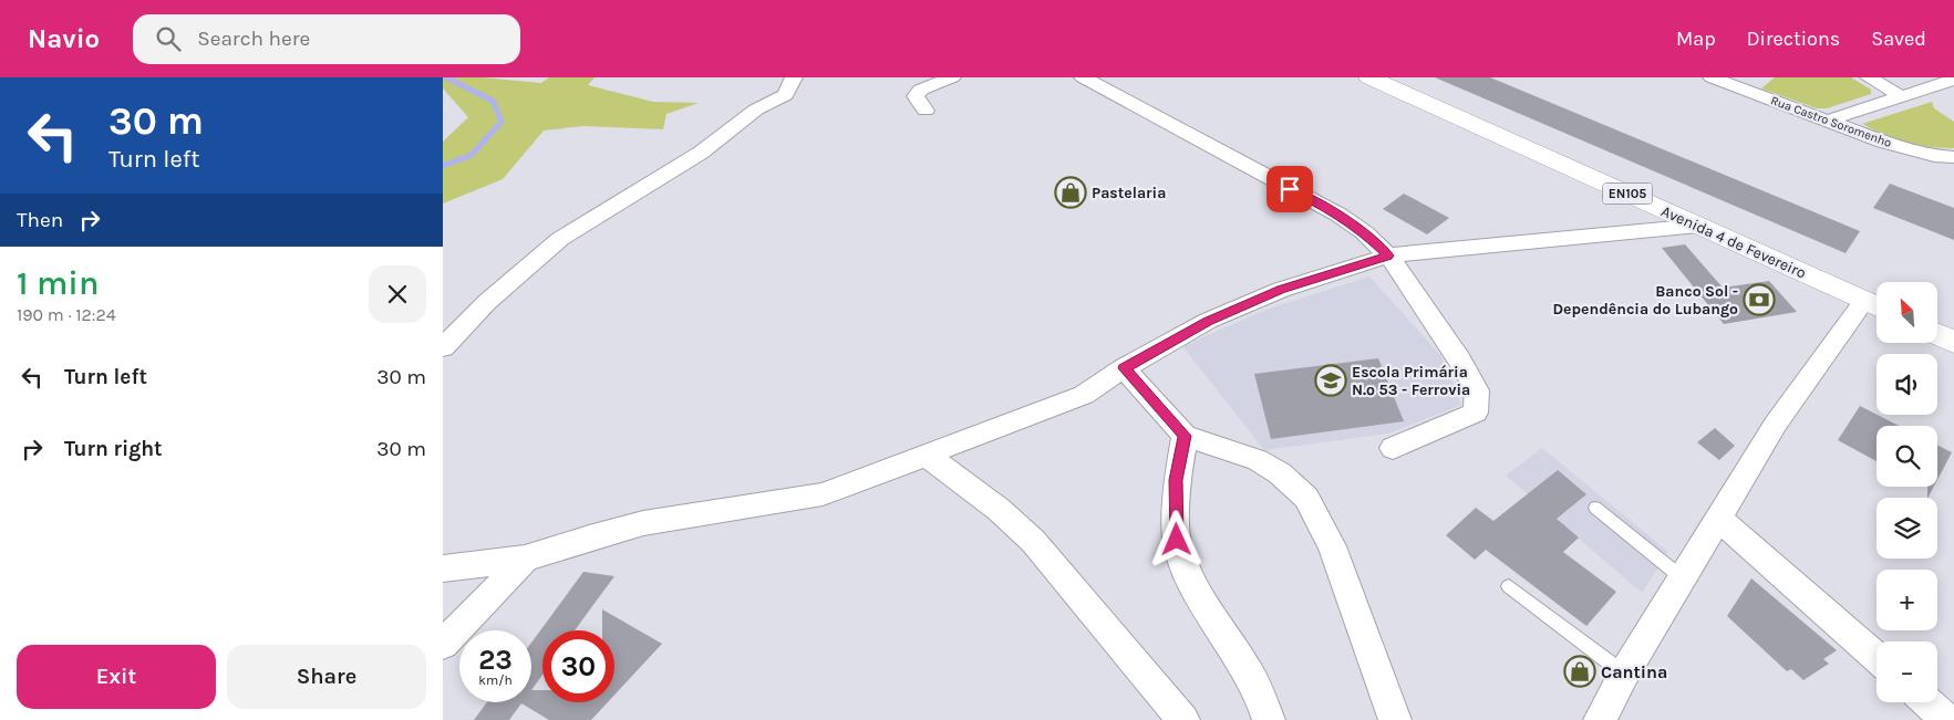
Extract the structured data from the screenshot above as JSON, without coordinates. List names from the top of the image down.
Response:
{
  "streets": {
    "main road": ["EN105", "Avenida 4 de Fevereiro"],
    "street": ["Rua Castro Soromenho"]
  },
  "places": {
    "shop": ["Pastelaria", "Cantina"],
    "bank": ["Banco Sol - Dependência do Lubango"],
    "school or university": ["Escola Primária N.º 53 - Ferrovia"]
  },
  "north": "top left",
  "page": {
    "header": "Navio",
    "search": "Search here",
    "nav": ["Map", "Directions", "Saved"],
    "turn": ["30 m", "Turn left"],
    "then": "Then",
    "heading": ["1 min", "190 m · 12:24"],
    "map_buttons": ["+", "−"],
    "list": [
      {
        "name": "Turn left",
        "value": "30 m"
      },
      {
        "name": "Turn right",
        "value": "30 m"
      }
    ],
    "speed": "23 km/h",
    "limit": "30",
    "buttons": ["Exit", "Share"]
  }
}
